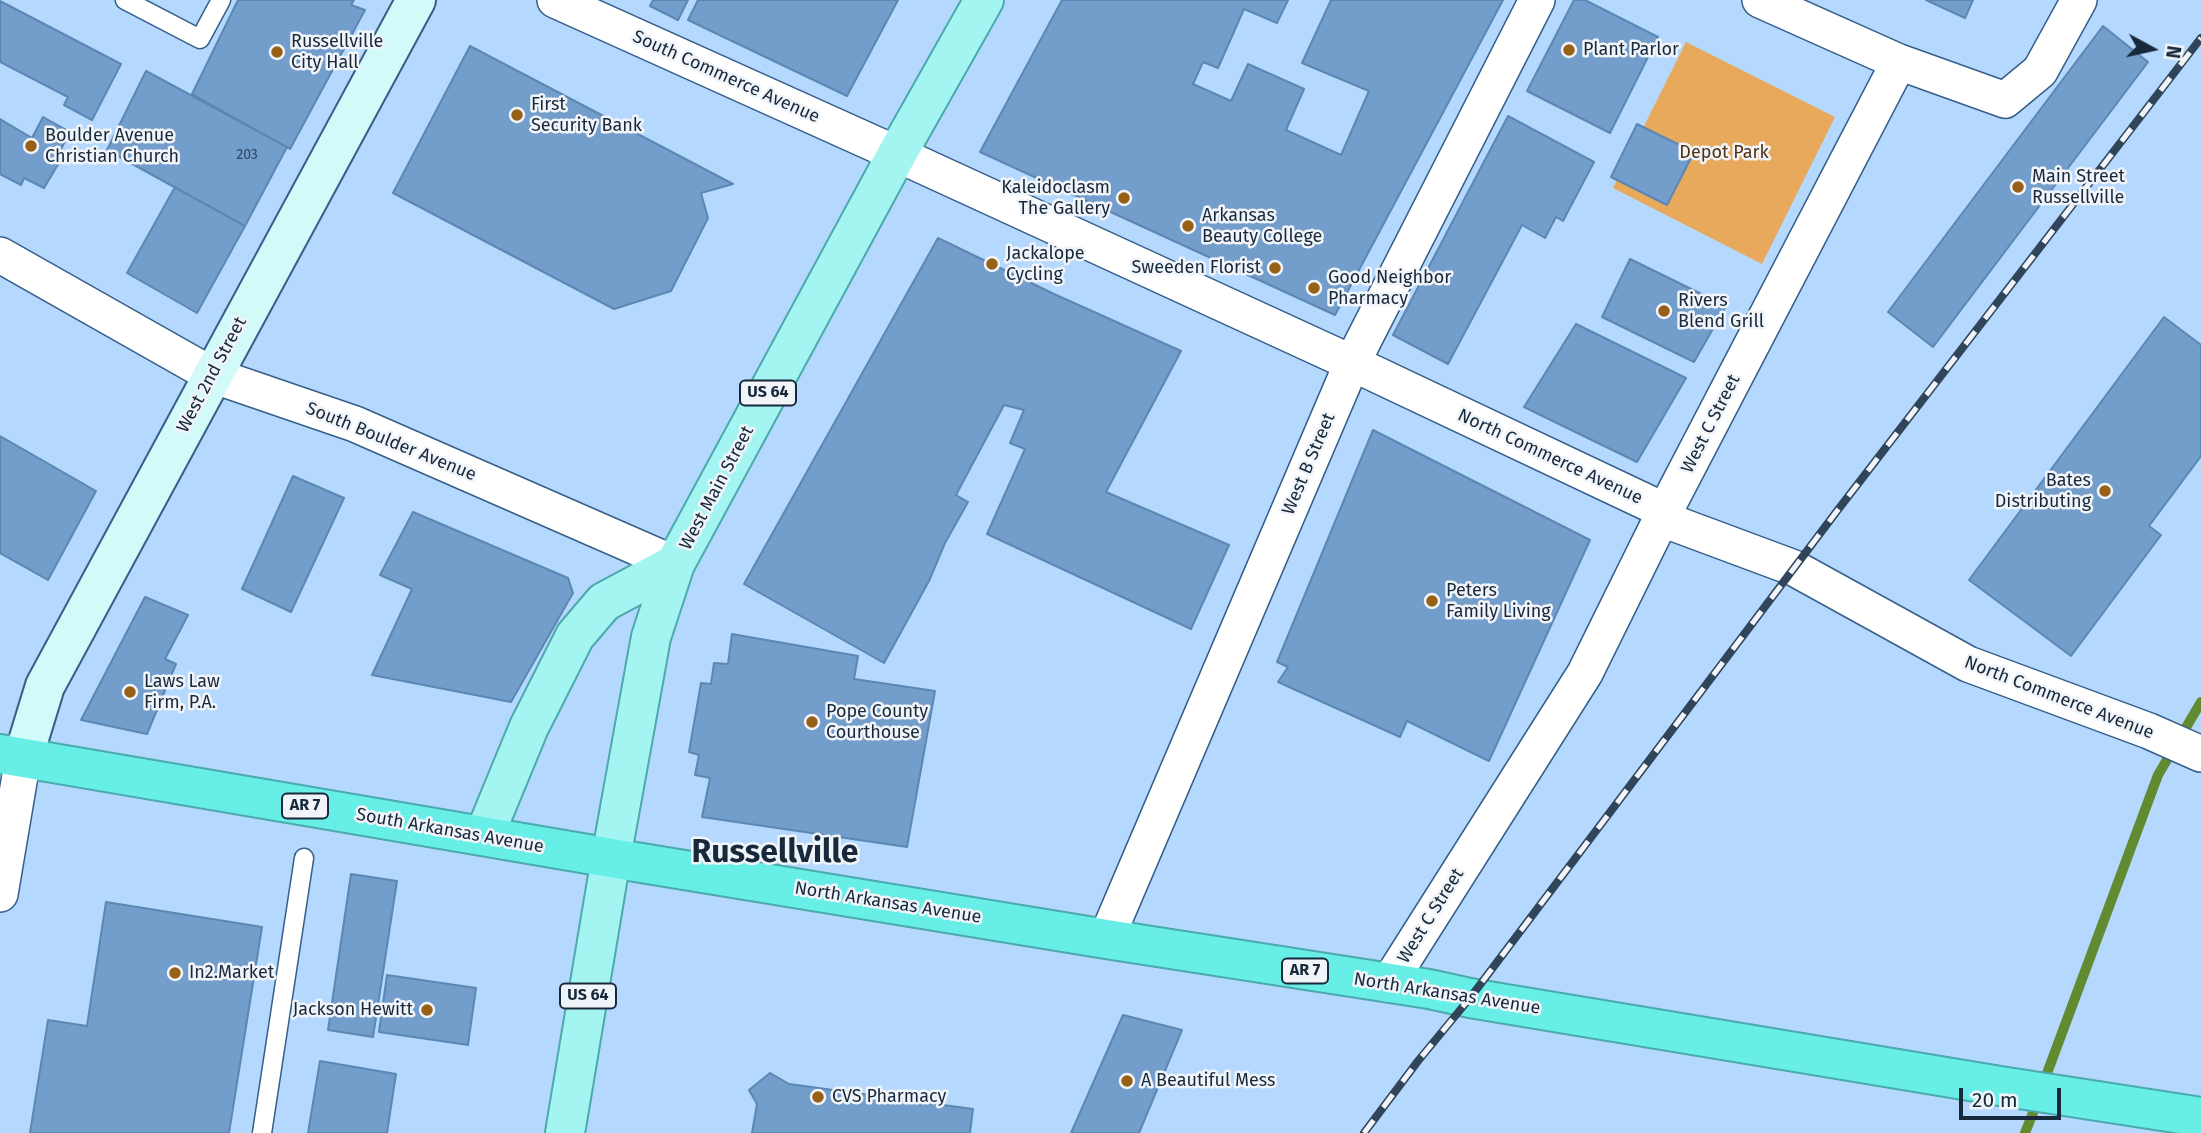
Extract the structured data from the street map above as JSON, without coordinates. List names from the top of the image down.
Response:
{
  "streets": {
    "highway": ["AR 7", "South Arkansas Avenue", "North Arkansas Avenue"],
    "main road": ["US 64", "West Main Street"],
    "street": [
      "South Commerce Avenue",
      "West 2nd Street",
      "West C Street",
      "South Boulder Avenue",
      "North Commerce Avenue",
      "West B Street"
    ]
  },
  "crossings": [
    ["South Commerce Avenue", "North Commerce Avenue"],
    ["South Commerce Avenue", "West Main Street"],
    ["West 2nd Street", "South Boulder Avenue"],
    ["West 2nd Street", "South Arkansas Avenue"],
    ["US 64", "West Main Street"],
    ["US 64", "South Arkansas Avenue"],
    ["US 64", "North Arkansas Avenue"],
    ["West C Street", "North Commerce Avenue"],
    ["West C Street", "North Arkansas Avenue"],
    ["South Boulder Avenue", "West Main Street"],
    ["North Commerce Avenue", "West B Street"],
    ["North Commerce Avenue", "West Main Street"],
    ["West B Street", "North Arkansas Avenue"],
    ["West Main Street", "South Arkansas Avenue"],
    ["West Main Street", "North Arkansas Avenue"],
    ["South Arkansas Avenue", "North Arkansas Avenue"]
  ],
  "districts": ["Russellville"],
  "parks": ["Depot Park"],
  "places": [
    "Plant Parlor",
    "Russellville City Hall",
    "First Security Bank",
    "Boulder Avenue Christian Church",
    "Main Street Russellville",
    "Kaleidoclasm The Gallery",
    "Arkansas Beauty College",
    "Jackalope Cycling",
    "Sweeden Florist",
    "Good Neighbor Pharmacy",
    "Rivers Blend Grill",
    "Bates Distributing",
    "Peters Family Living",
    "Laws Law Firm, P.A.",
    "Pope County Courthouse",
    "In2.Market",
    "Jackson Hewitt",
    "A Beautiful Mess",
    "CVS Pharmacy"
  ],
  "house_numbers": ["203"],
  "scale_bar": "20 m",
  "north": "right"
}
